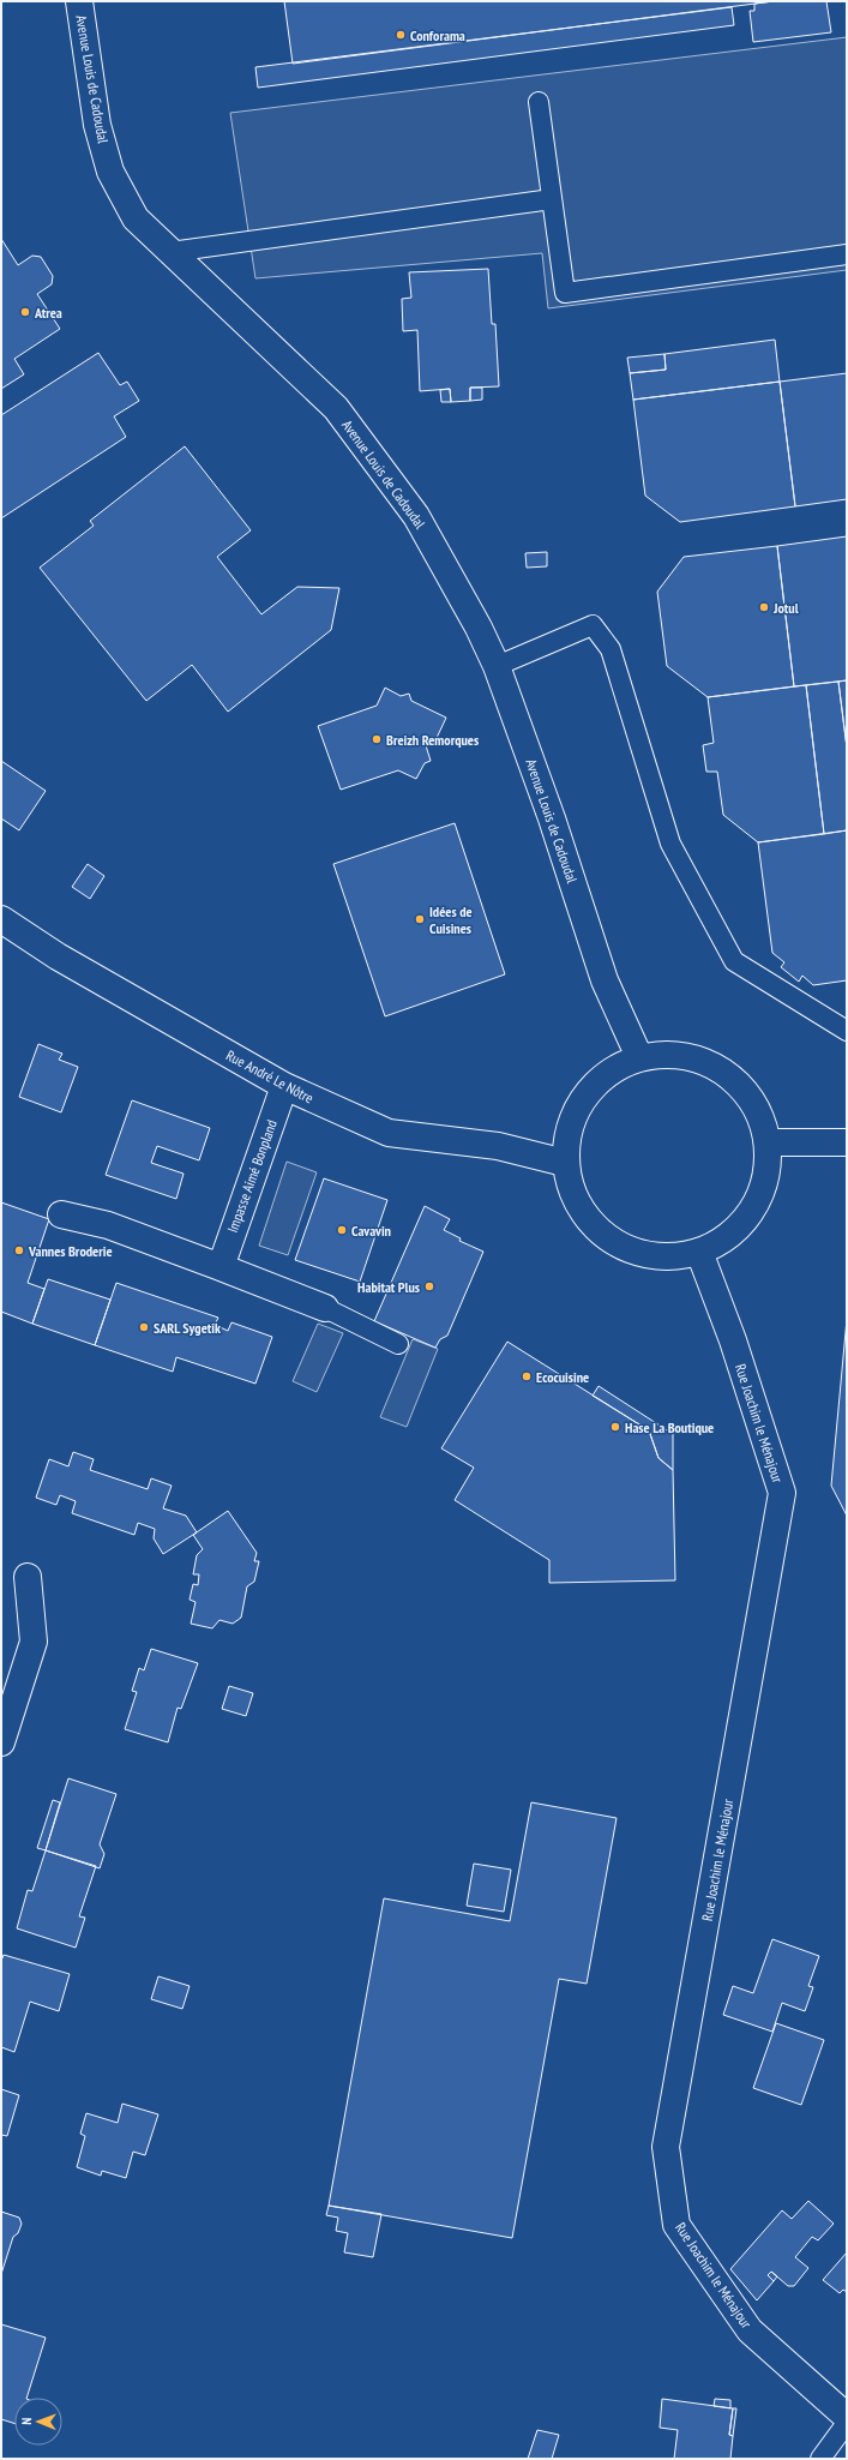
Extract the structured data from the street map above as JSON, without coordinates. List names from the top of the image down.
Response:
{
  "streets": {
    "street": [
      "Avenue Louis de Cadoudal",
      "Rue André Le Nôtre",
      "Impasse Aimé Bonpland",
      "Rue Joachim le Ménajour"
    ]
  },
  "crossings": [
    ["Rue André Le Nôtre", "Impasse Aimé Bonpland"]
  ],
  "places": [
    "Conforama",
    "Atrea",
    "Jotul",
    "Breizh Remorques",
    "Idées de Cuisines",
    "Cavavin",
    "Vannes Broderie",
    "Habitat Plus",
    "SARL Sygetik",
    "Ecocuisine",
    "Hase La Boutique"
  ],
  "north": "left"
}
